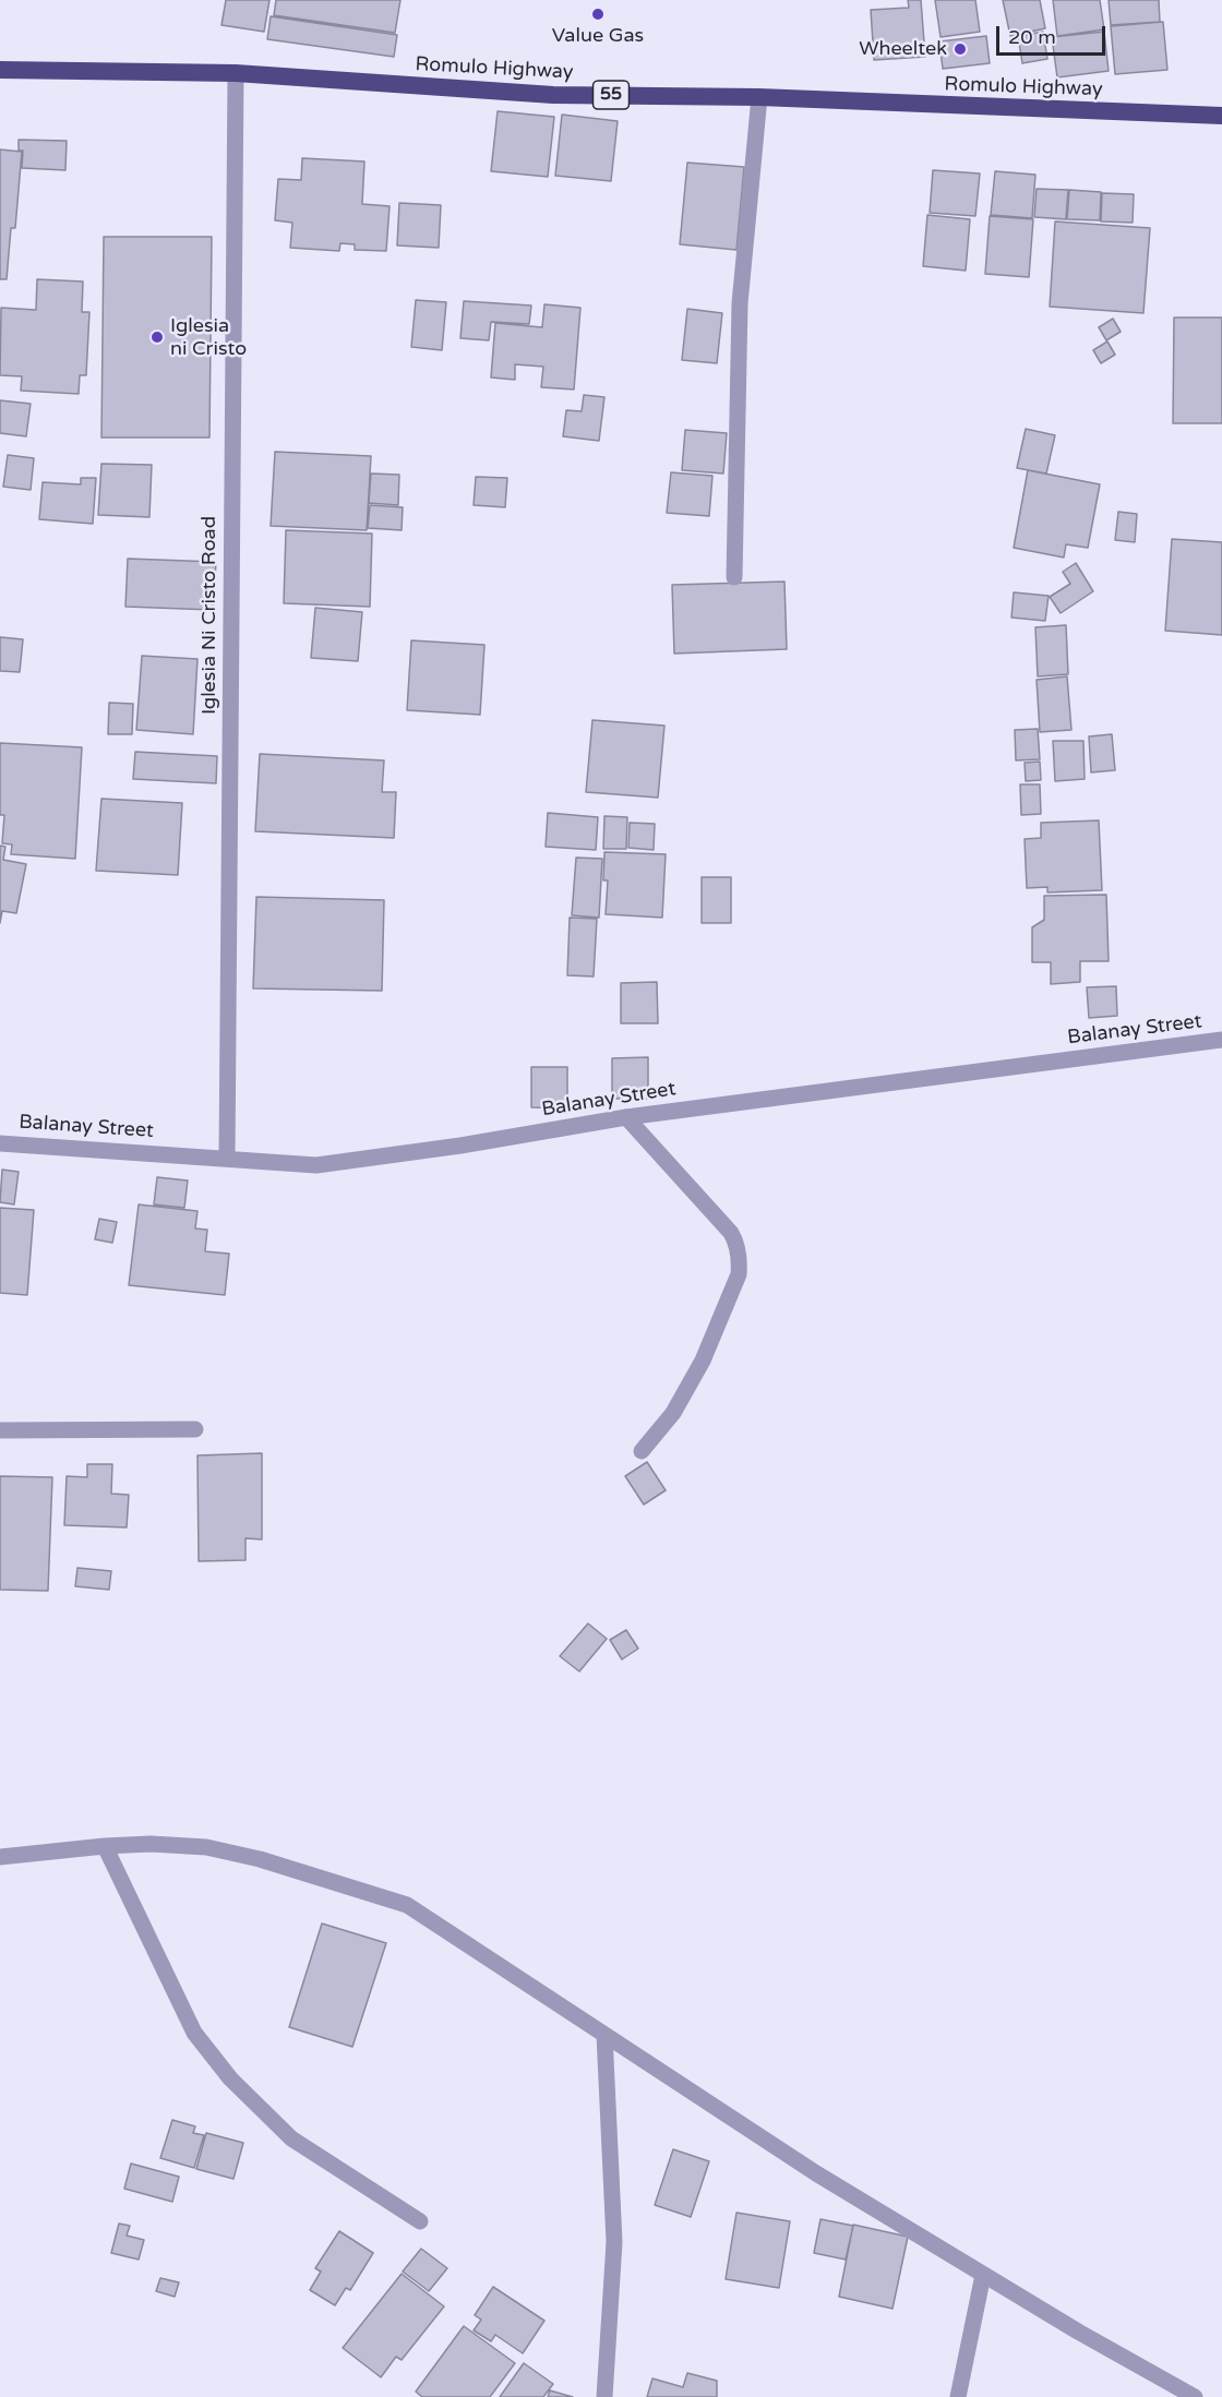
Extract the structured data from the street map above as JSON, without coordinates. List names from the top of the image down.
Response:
{
  "streets": {
    "highway": ["Romulo Highway", "55"],
    "street": ["Iglesia Ni Cristo Road", "Balanay Street"]
  },
  "crossings": [
    ["Romulo Highway", "Iglesia Ni Cristo Road"],
    ["Iglesia Ni Cristo Road", "Balanay Street"]
  ],
  "places": ["Value Gas", "Wheeltek", "Iglesia ni Cristo"],
  "scale_bar": "20 m"
}
